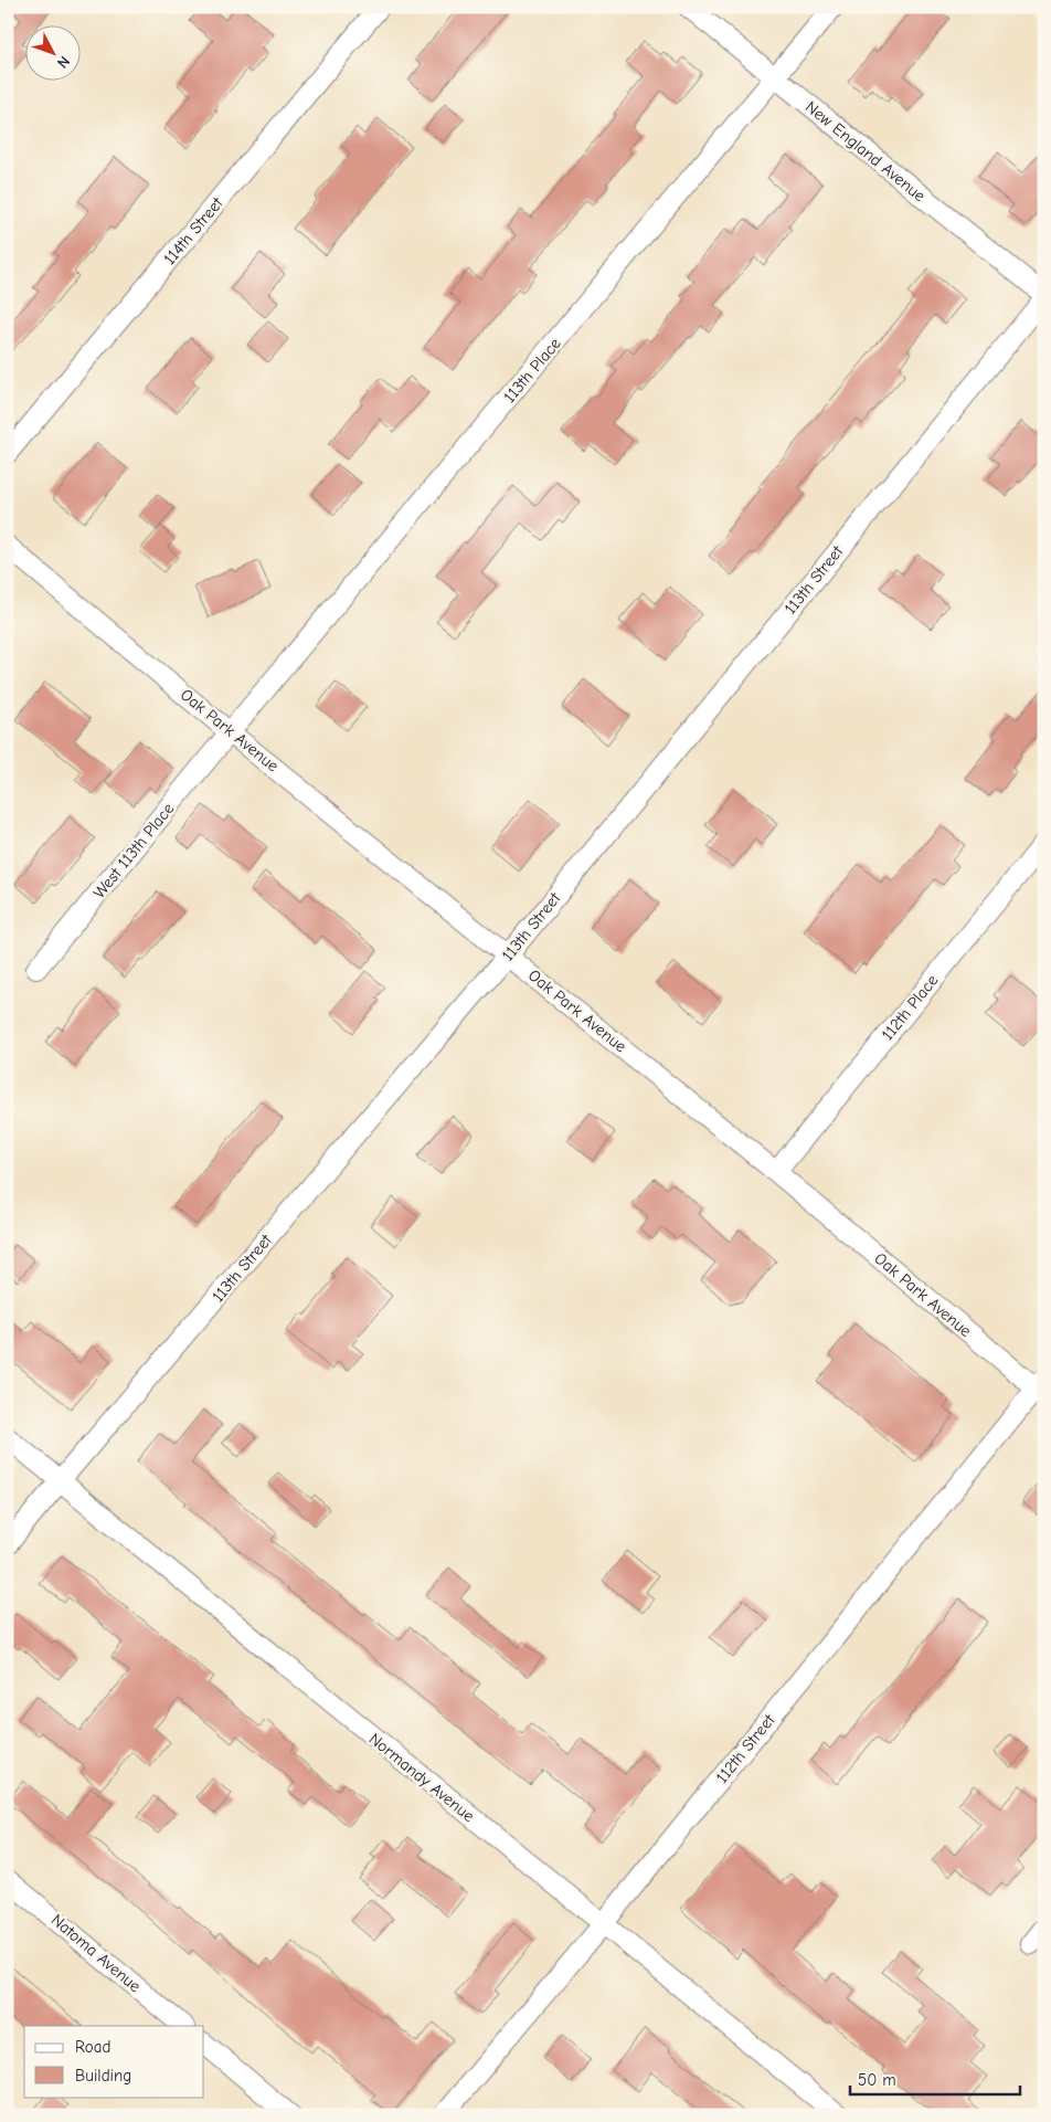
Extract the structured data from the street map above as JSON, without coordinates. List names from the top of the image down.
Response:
{
  "streets": {
    "street": [
      "New England Avenue",
      "114th Street",
      "113th Place",
      "113th Street",
      "Oak Park Avenue",
      "West 113th Place",
      "112th Place",
      "112th Street",
      "Normandy Avenue",
      "Natoma Avenue"
    ]
  },
  "crossings": [
    ["New England Avenue", "113th Place"],
    ["New England Avenue", "113th Street"],
    ["113th Place", "Oak Park Avenue"],
    ["113th Place", "West 113th Place"],
    ["113th Street", "Oak Park Avenue"],
    ["113th Street", "Normandy Avenue"],
    ["Oak Park Avenue", "West 113th Place"],
    ["Oak Park Avenue", "112th Place"],
    ["Oak Park Avenue", "112th Street"],
    ["112th Street", "Normandy Avenue"]
  ],
  "legend": ["Road", "Building"],
  "scale_bar": "50 m",
  "north": "bottom right"
}
